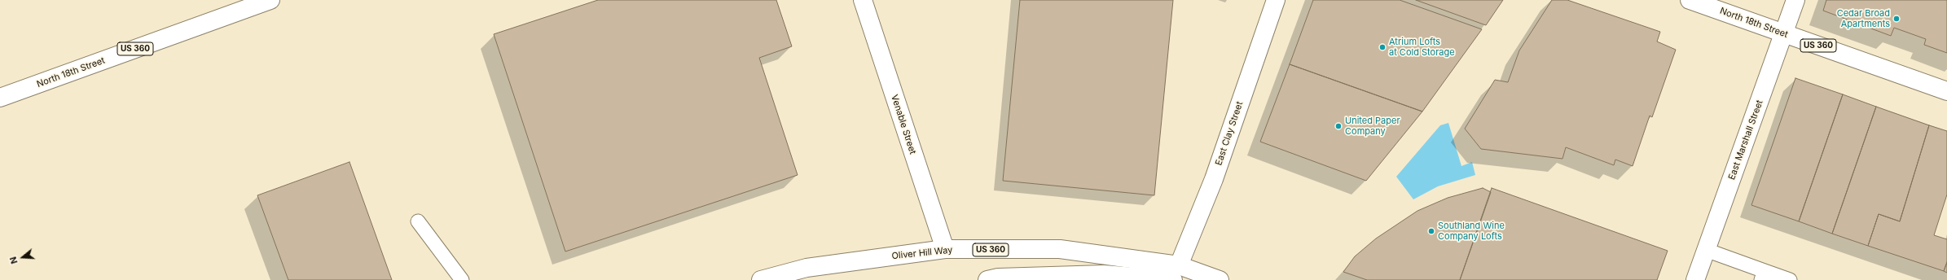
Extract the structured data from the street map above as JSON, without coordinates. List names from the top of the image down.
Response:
{
  "streets": {
    "main road": [
      "North 18th Street",
      "US 360",
      "Venable Street",
      "East Clay Street",
      "East Marshall Street",
      "Oliver Hill Way"
    ]
  },
  "crossings": [
    ["North 18th Street", "East Marshall Street"],
    ["Venable Street", "Oliver Hill Way"],
    ["East Clay Street", "Oliver Hill Way"]
  ],
  "places": [
    "Cedar Broad Apartments",
    "Atrium Lofts at Cold Storage",
    "United Paper Company",
    "Southland Wine Company Lofts"
  ],
  "north": "left"
}
